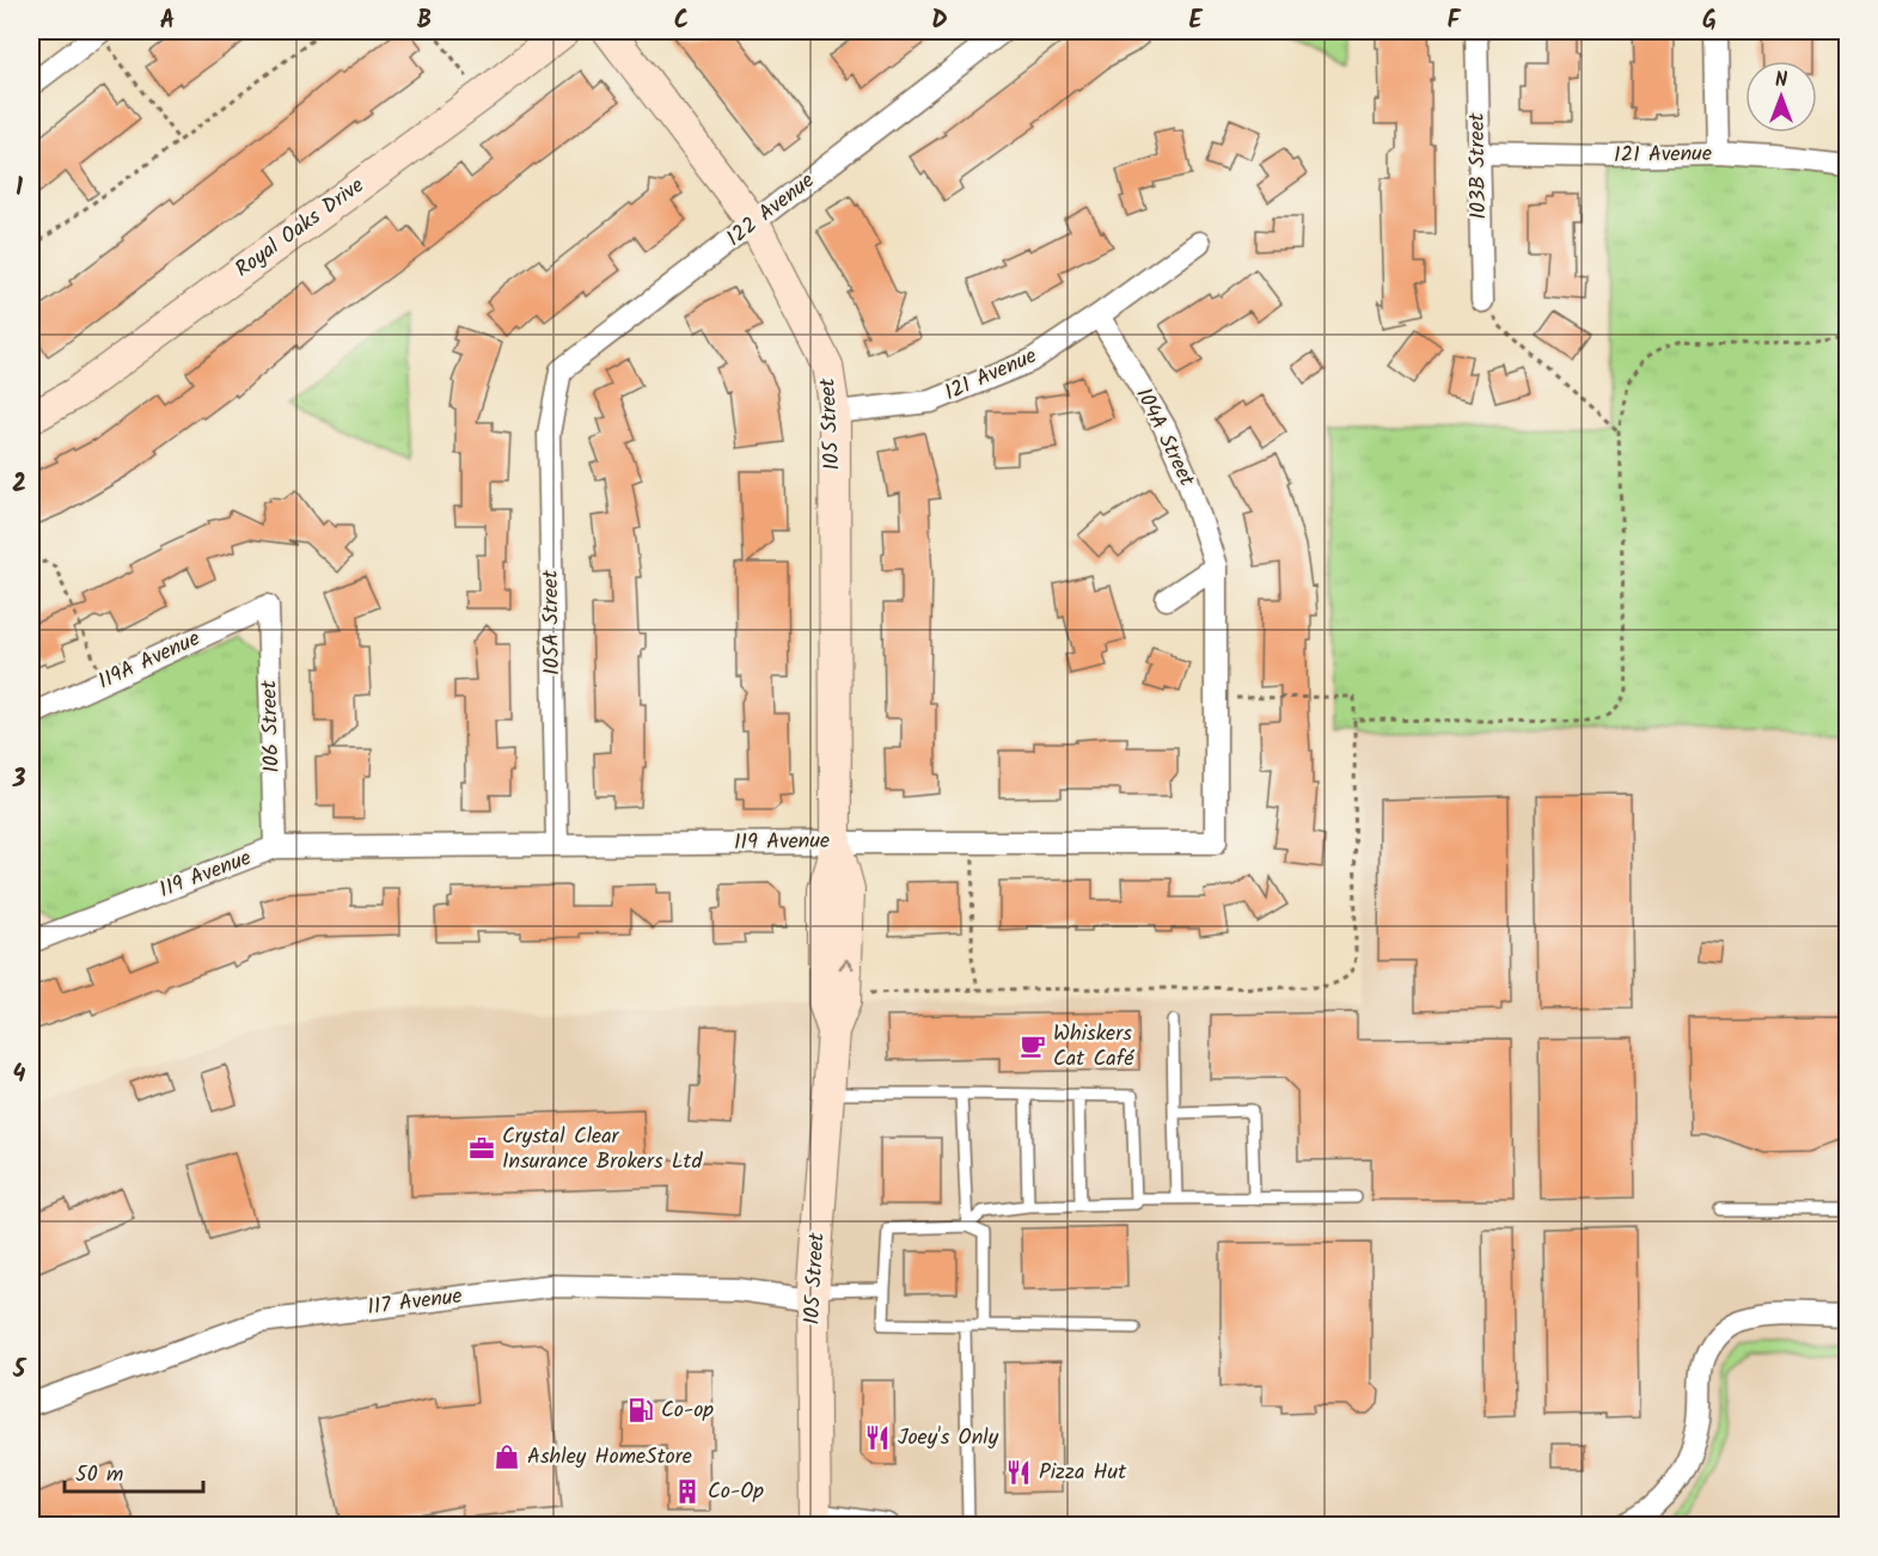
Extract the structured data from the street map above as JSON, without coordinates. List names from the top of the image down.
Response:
{
  "streets": {
    "street": [
      "121 Avenue",
      "103B Street",
      "122 Avenue",
      "Royal Oaks Drive",
      "105 Street",
      "104A Street",
      "105A Street",
      "119A Avenue",
      "106 Street",
      "119 Avenue",
      "117 Avenue"
    ]
  },
  "crossings": [
    ["121 Avenue", "103B Street"],
    ["121 Avenue", "105 Street"],
    ["121 Avenue", "104A Street"],
    ["122 Avenue", "105 Street"],
    ["122 Avenue", "105A Street"],
    ["105 Street", "119 Avenue"],
    ["105 Street", "117 Avenue"],
    ["104A Street", "119 Avenue"],
    ["105A Street", "119 Avenue"],
    ["119A Avenue", "106 Street"],
    ["106 Street", "119 Avenue"]
  ],
  "places": {
    "cafe": ["Whiskers Cat Café"],
    "office": ["Crystal Clear Insurance Brokers Ltd"],
    "fuel station": ["Co-op"],
    "restaurant": ["Joey's Only", "Pizza Hut"],
    "shop": ["Ashley HomeStore"],
    "building": ["Co-Op"]
  },
  "scale_bar": "50 m",
  "north": "top",
  "grid": {
    "columns": [
      "A",
      "B",
      "C",
      "D",
      "E",
      "F",
      "G"
    ],
    "rows": [
      "1",
      "2",
      "3",
      "4",
      "5"
    ]
  }
}
